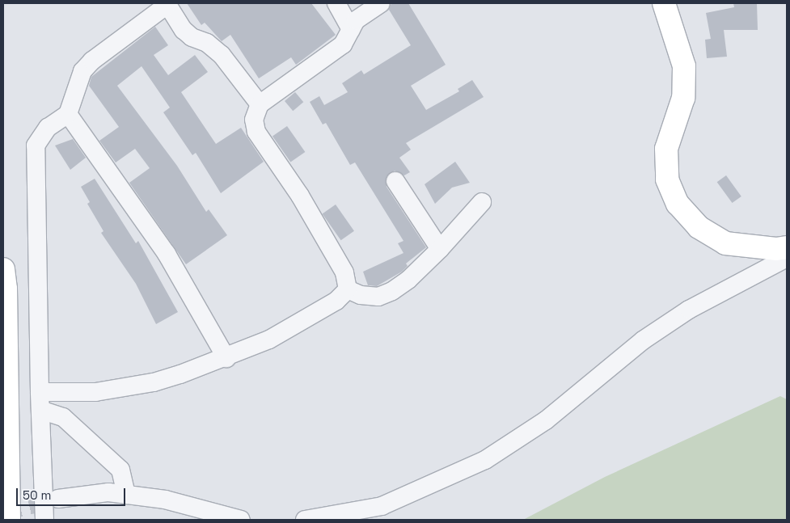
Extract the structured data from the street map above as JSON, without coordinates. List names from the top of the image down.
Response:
{
  "scale_bar": "50 m"
}
